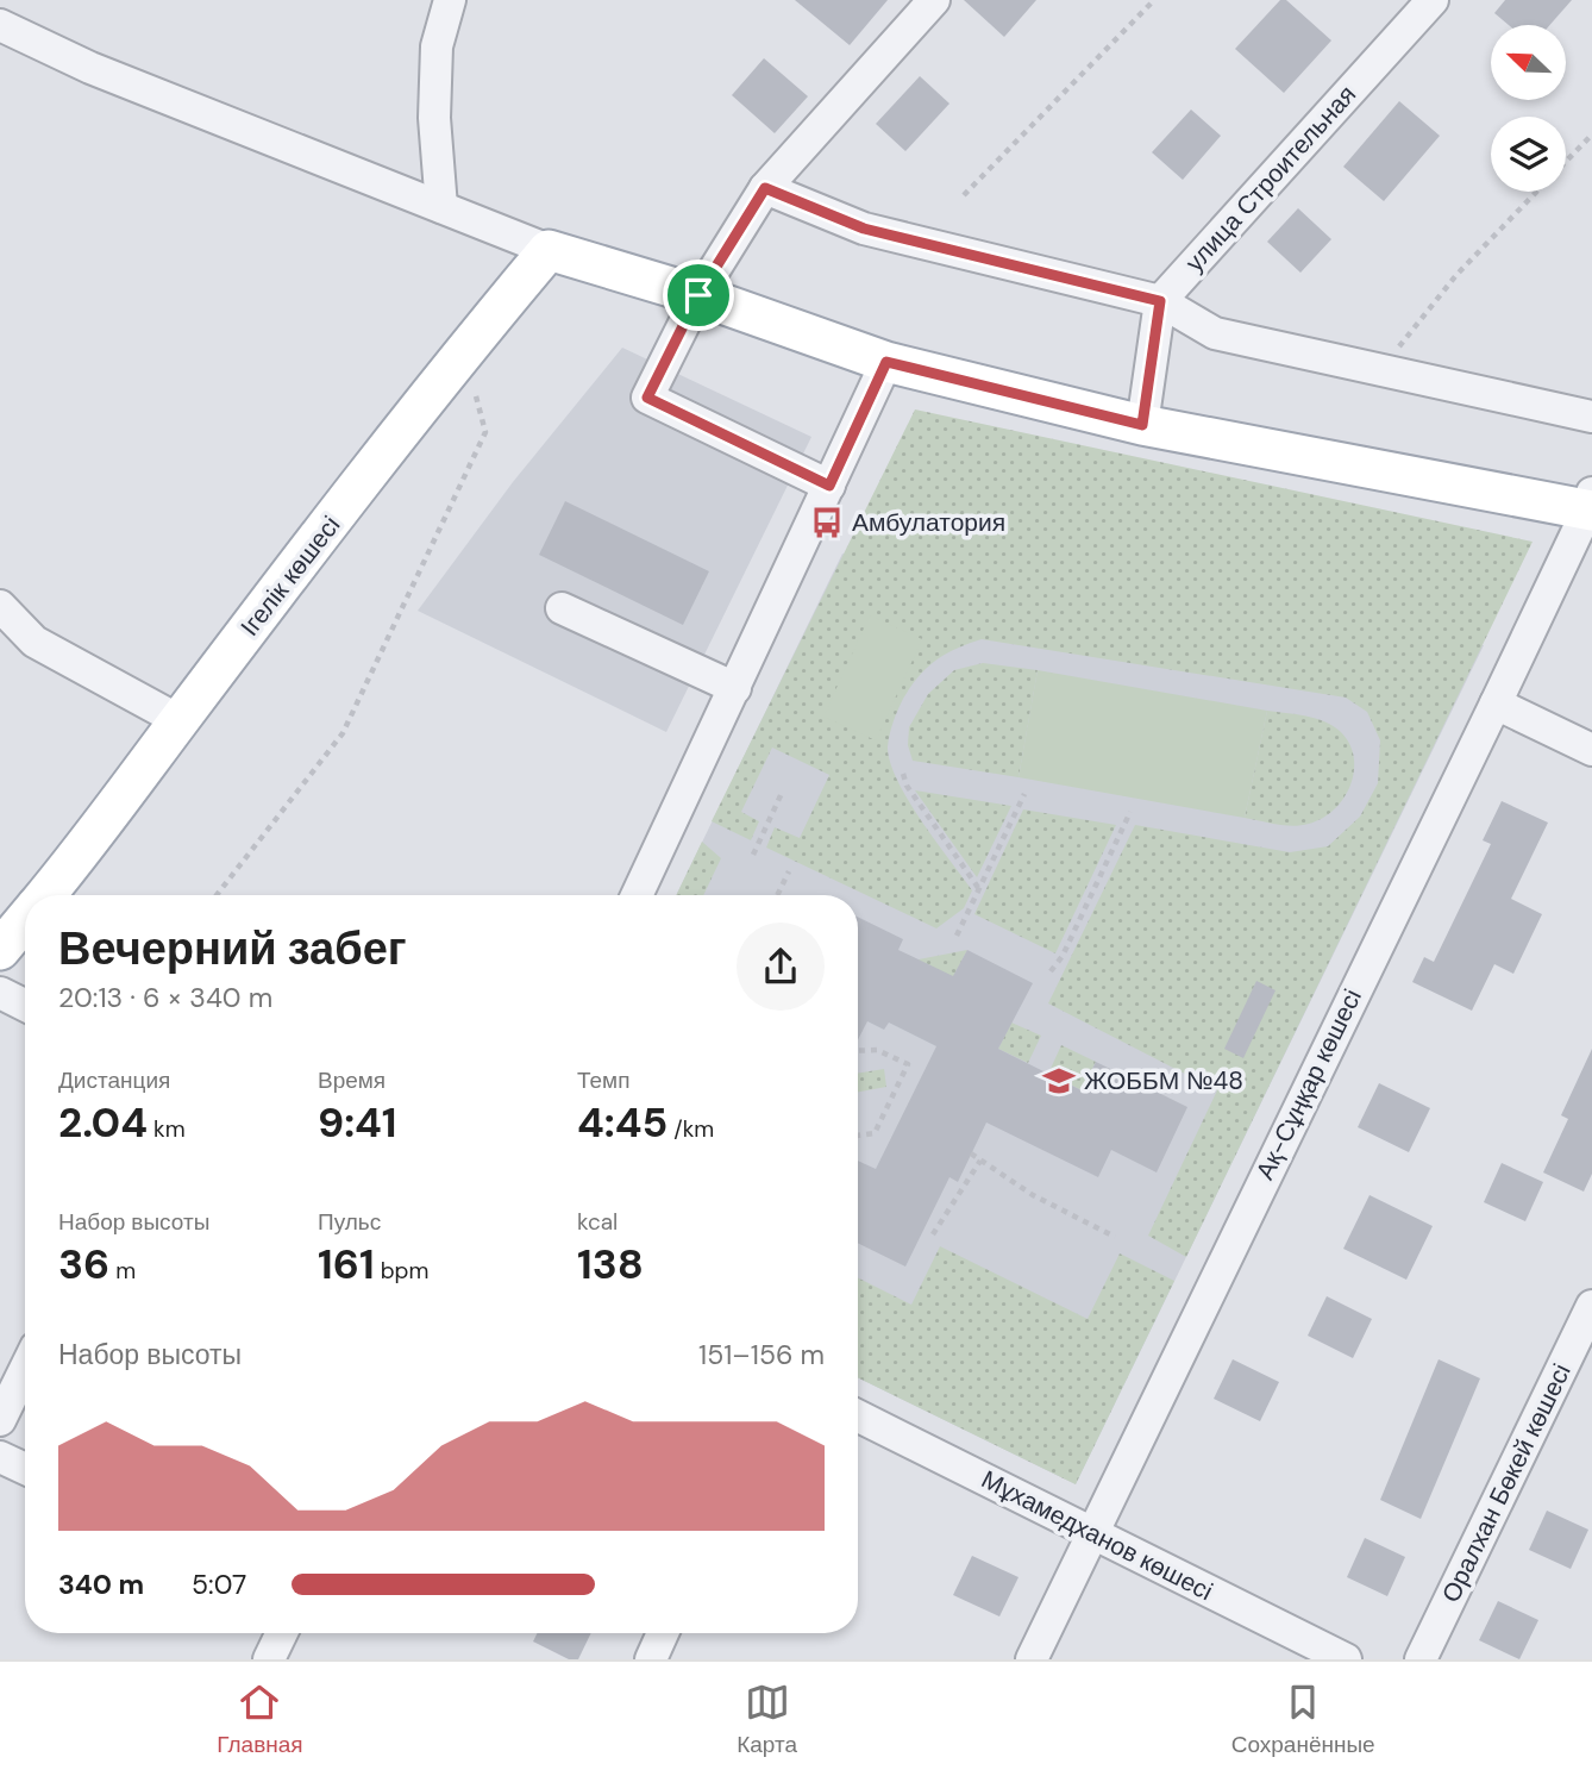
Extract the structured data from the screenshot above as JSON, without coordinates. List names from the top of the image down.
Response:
{
  "streets": {
    "main road": ["Ігелік көшесі"],
    "street": [
      "улица Строительная",
      "Ақ-Сұңқар көшесі",
      "Оралхан Бөкей көшесі",
      "Мұхамедханов көшесі"
    ]
  },
  "crossings": [
    ["Ақ-Сұңқар көшесі", "Мұхамедханов көшесі"]
  ],
  "places": {
    "bus stop": ["Амбулатория"],
    "school or university": ["ЖОББМ №48"]
  },
  "north": "top left",
  "page": {
    "heading": ["Вечерний забег", "20:13 · 6 × 340 m"],
    "stats": [
      ["Дистанция", "2.04 km"],
      ["Время", "9:41"],
      ["Темп", "4:45 /km"],
      ["Набор высоты", "36 m"],
      ["Пульс", "161 bpm"],
      ["kcal", "138"]
    ],
    "chart": ["Набор высоты", "151–156 m"],
    "list": [
      {
        "name": "340 m",
        "note": "5:07"
      }
    ],
    "tabs": ["Главная", "Карта", "Сохранённые"]
  }
}
